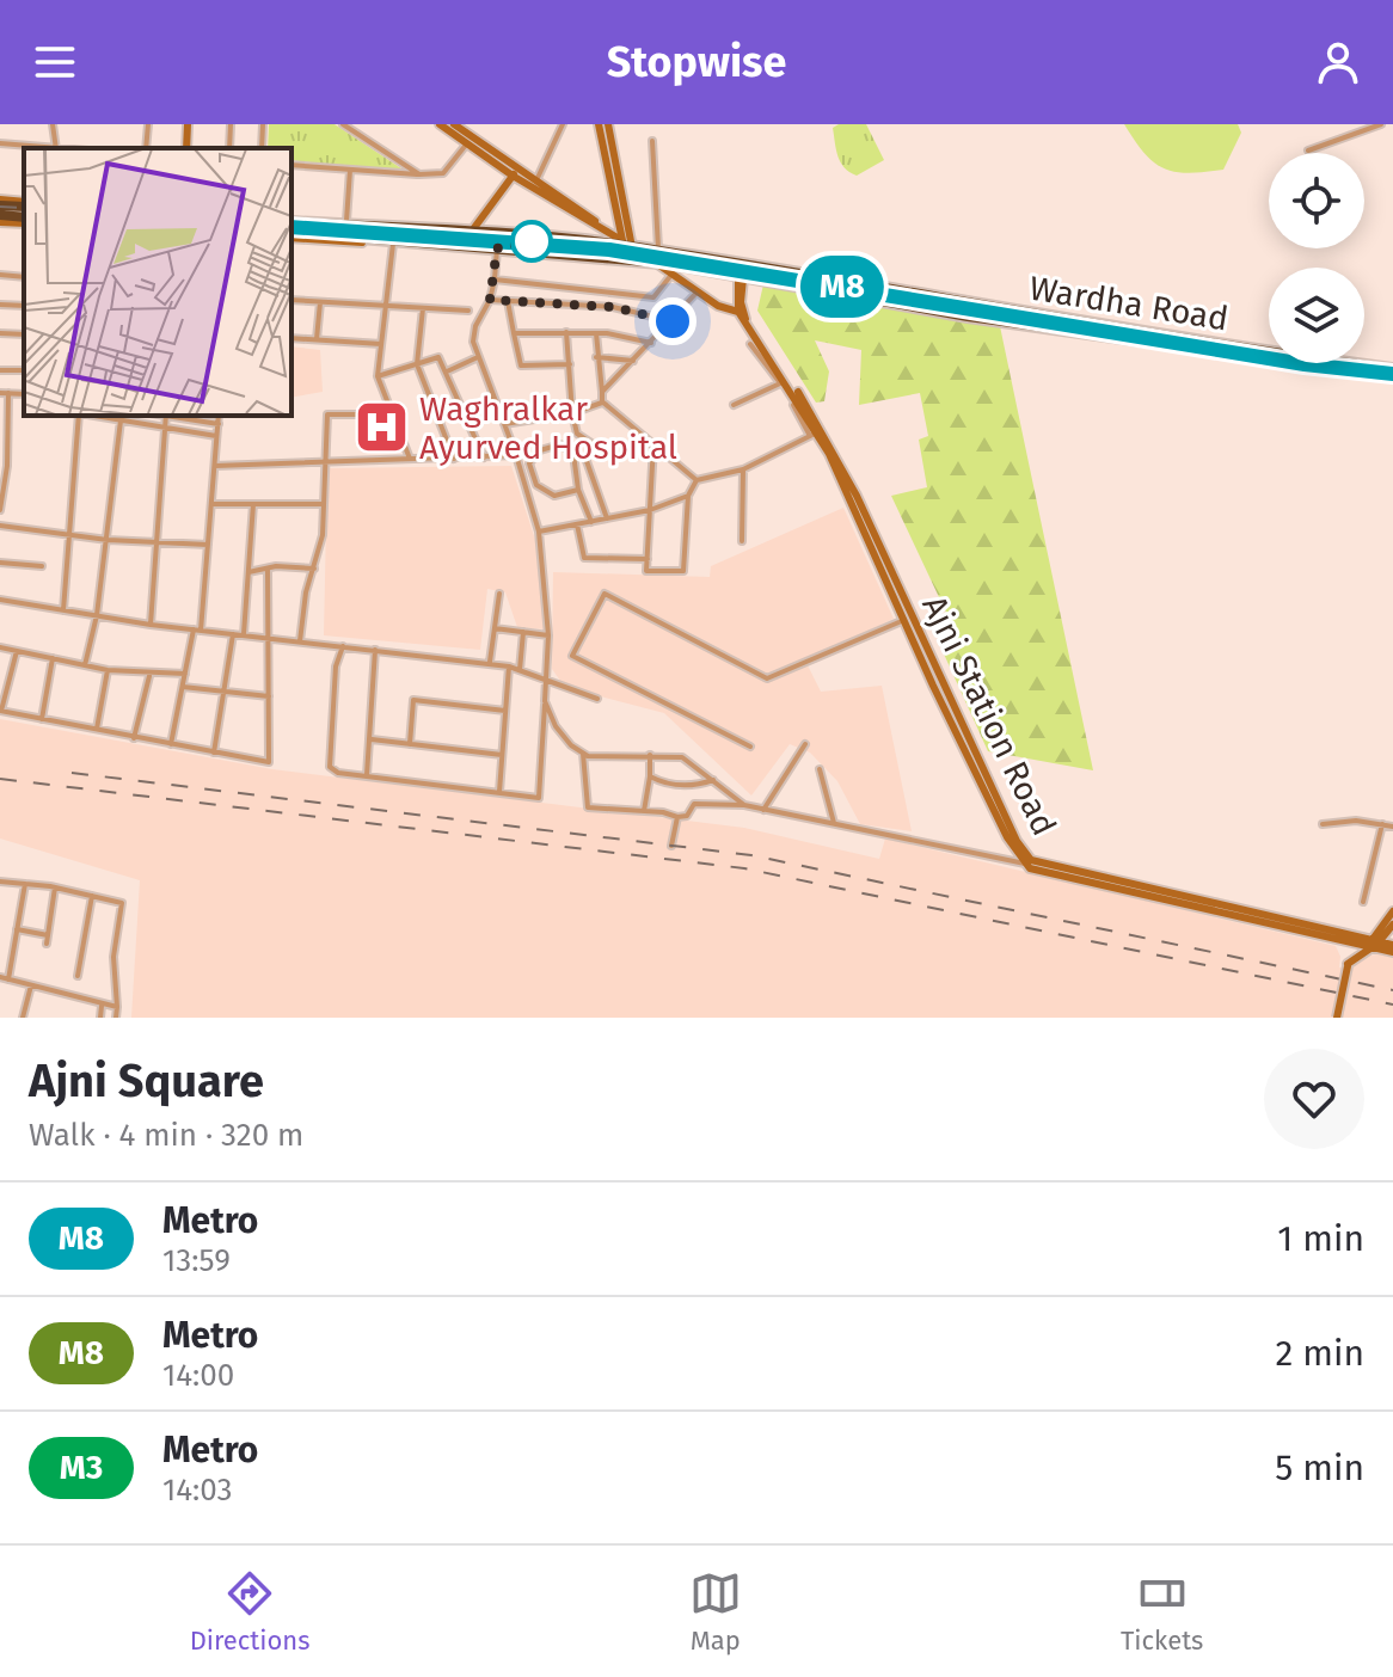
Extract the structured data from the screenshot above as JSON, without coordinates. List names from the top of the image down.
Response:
{
  "streets": {
    "highway": ["Wardha Road"],
    "main road": ["Ajni Station Road"]
  },
  "places": {
    "hospital": ["Waghralkar Ayurved Hospital"]
  },
  "lines": ["metro line M8"],
  "page": {
    "header": "Stopwise",
    "on_map": "M8",
    "heading": ["Ajni Square", "Walk · 4 min · 320 m"],
    "list": [
      {
        "mark": "M8",
        "name": "Metro",
        "note": "13:59",
        "value": "1 min"
      },
      {
        "mark": "M8",
        "name": "Metro",
        "note": "14:00",
        "value": "2 min"
      },
      {
        "mark": "M3",
        "name": "Metro",
        "note": "14:03",
        "value": "5 min"
      }
    ],
    "tabs": ["Directions", "Map", "Tickets"]
  }
}
